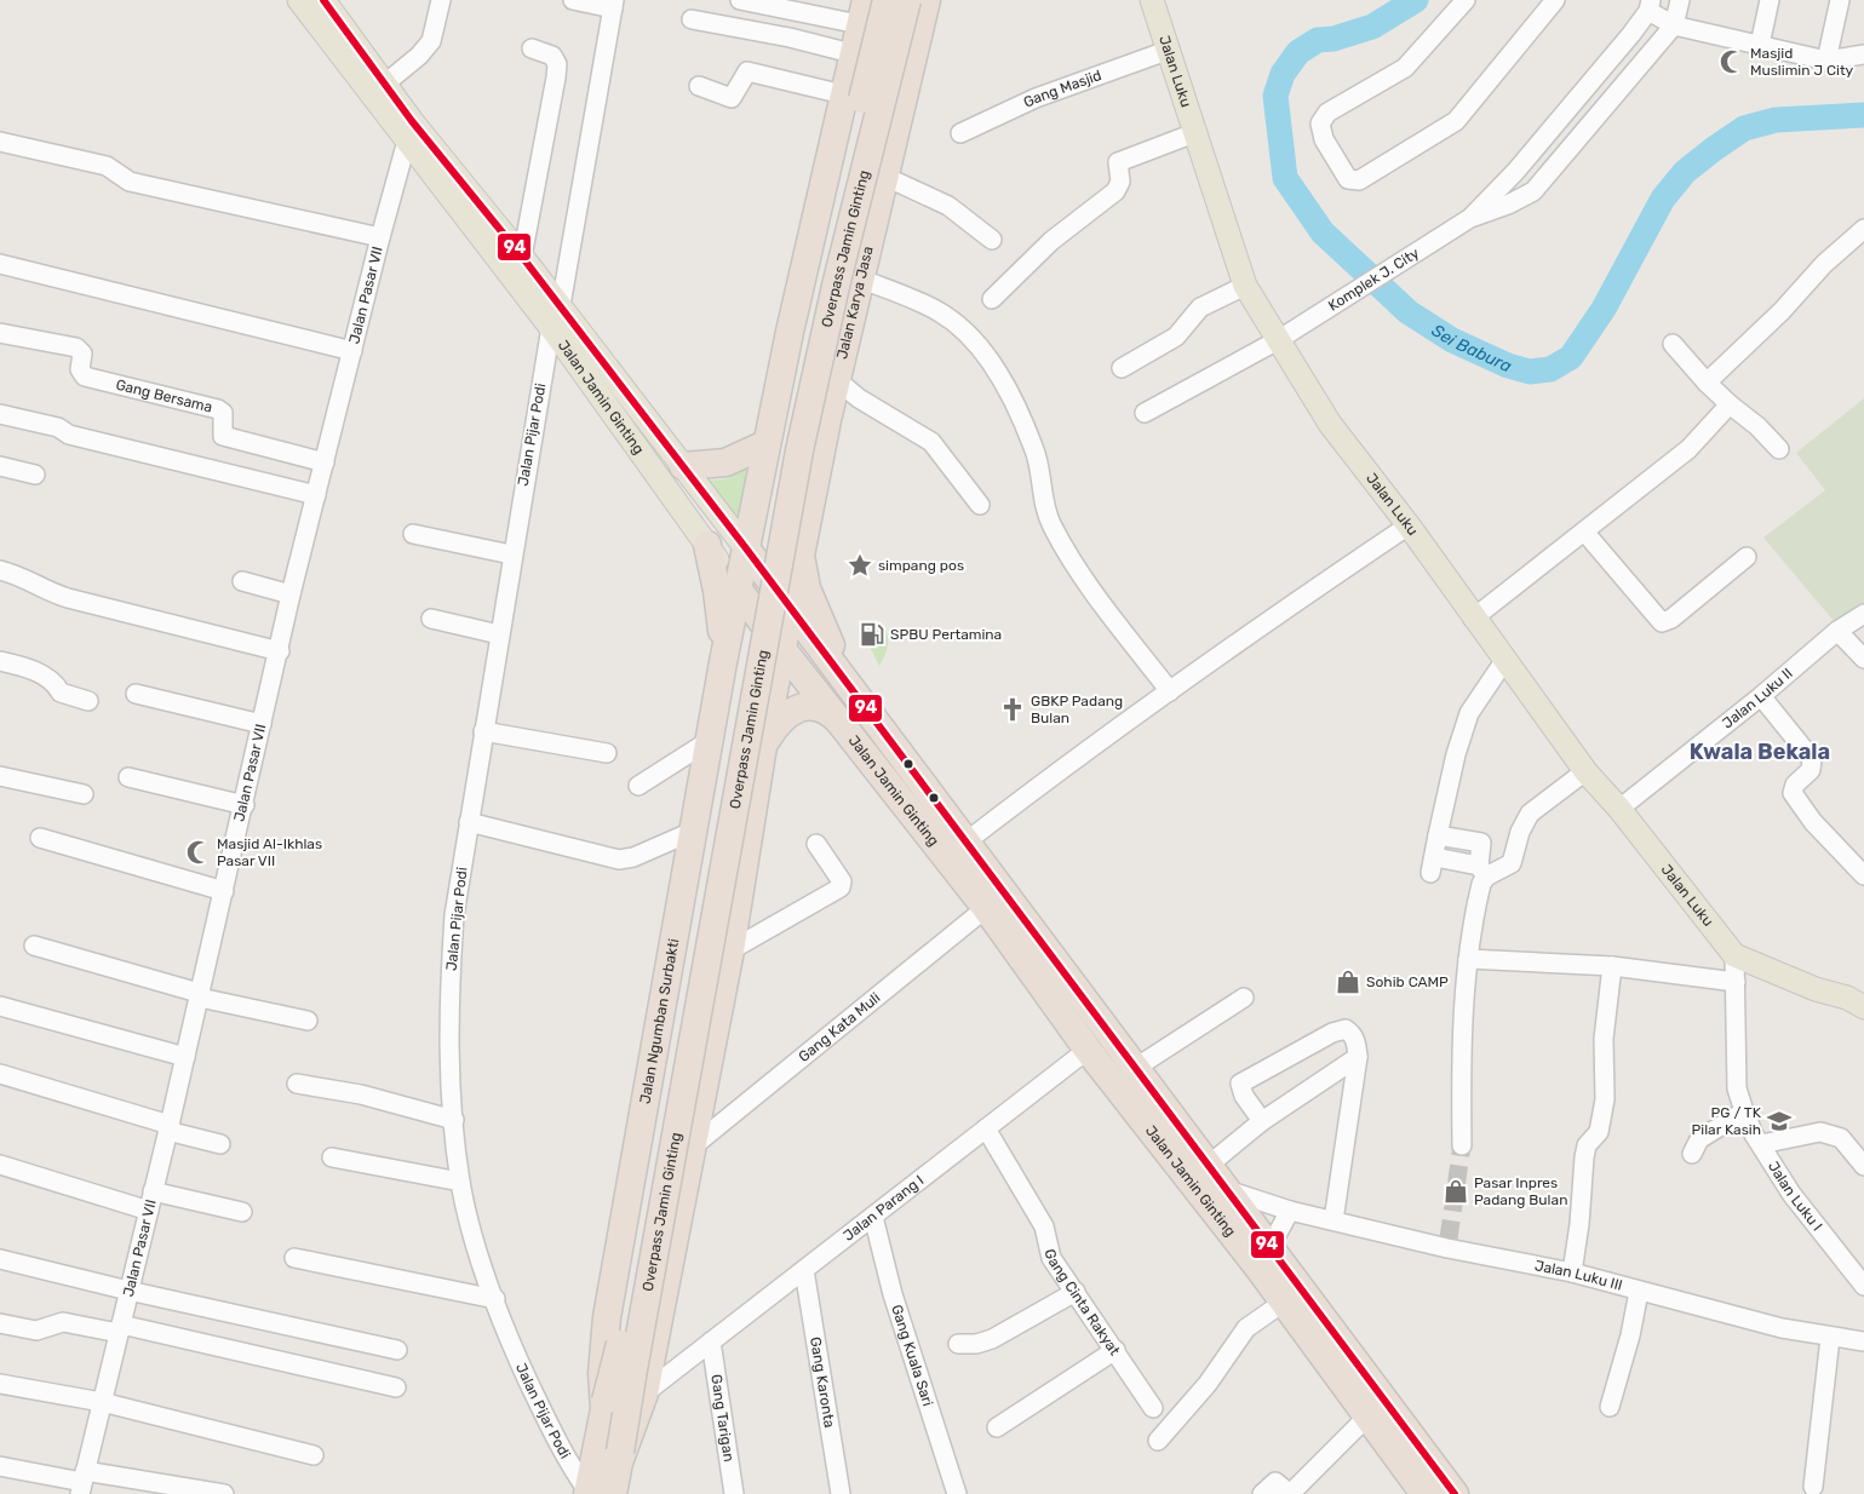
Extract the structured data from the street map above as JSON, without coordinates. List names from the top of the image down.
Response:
{
  "streets": {
    "highway": [
      "Overpass Jamin Ginting",
      "Jalan Karya Jasa",
      "Jalan Jamin Ginting",
      "Jalan Ngumban Surbakti"
    ],
    "main road": ["Jalan Luku"],
    "street": [
      "Gang Masjid",
      "Komplek J. City",
      "Jalan Pasar VII",
      "Gang Bersama",
      "Jalan Pijar Podi",
      "Jalan Luku II",
      "Gang Kata Muli",
      "Jalan Luku I",
      "Jalan Parang I",
      "Jalan Luku III",
      "Gang Cinta Rakyat",
      "Gang Kuala Sari",
      "Gang Karonta",
      "Gang Tarigan"
    ]
  },
  "crossings": [
    ["Jalan Luku", "Gang Masjid"],
    ["Jalan Luku", "Komplek J. City"],
    ["Jalan Luku", "Jalan Luku II"],
    ["Jalan Luku", "Jalan Luku I"],
    ["Overpass Jamin Ginting", "Jalan Ngumban Surbakti"],
    ["Jalan Pasar VII", "Gang Bersama"],
    ["Jalan Pasar VII", "Jalan Jamin Ginting"],
    ["Jalan Karya Jasa", "Jalan Jamin Ginting"],
    ["Jalan Jamin Ginting", "Jalan Pijar Podi"],
    ["Jalan Jamin Ginting", "Jalan Ngumban Surbakti"],
    ["Jalan Jamin Ginting", "Gang Kata Muli"],
    ["Jalan Jamin Ginting", "Jalan Parang I"],
    ["Jalan Jamin Ginting", "Jalan Luku III"],
    ["Jalan Pijar Podi", "Jalan Ngumban Surbakti"],
    ["Jalan Parang I", "Gang Cinta Rakyat"],
    ["Jalan Parang I", "Gang Kuala Sari"],
    ["Jalan Parang I", "Gang Karonta"],
    ["Jalan Parang I", "Gang Tarigan"]
  ],
  "districts": ["Kwala Bekala"],
  "water": ["Sei Babura"],
  "places": {
    "mosque": ["Masjid Muslimin J City", "Masjid Al-Ikhlas Pasar VII"],
    "place": ["simpang pos"],
    "fuel station": ["SPBU Pertamina"],
    "church": ["GBKP Padang Bulan"],
    "shop": ["Sohib CAMP", "Pasar Inpres Padang Bulan"],
    "school or university": ["PG / TK Pilar Kasih"]
  },
  "lines": ["transit line 94"]
}
